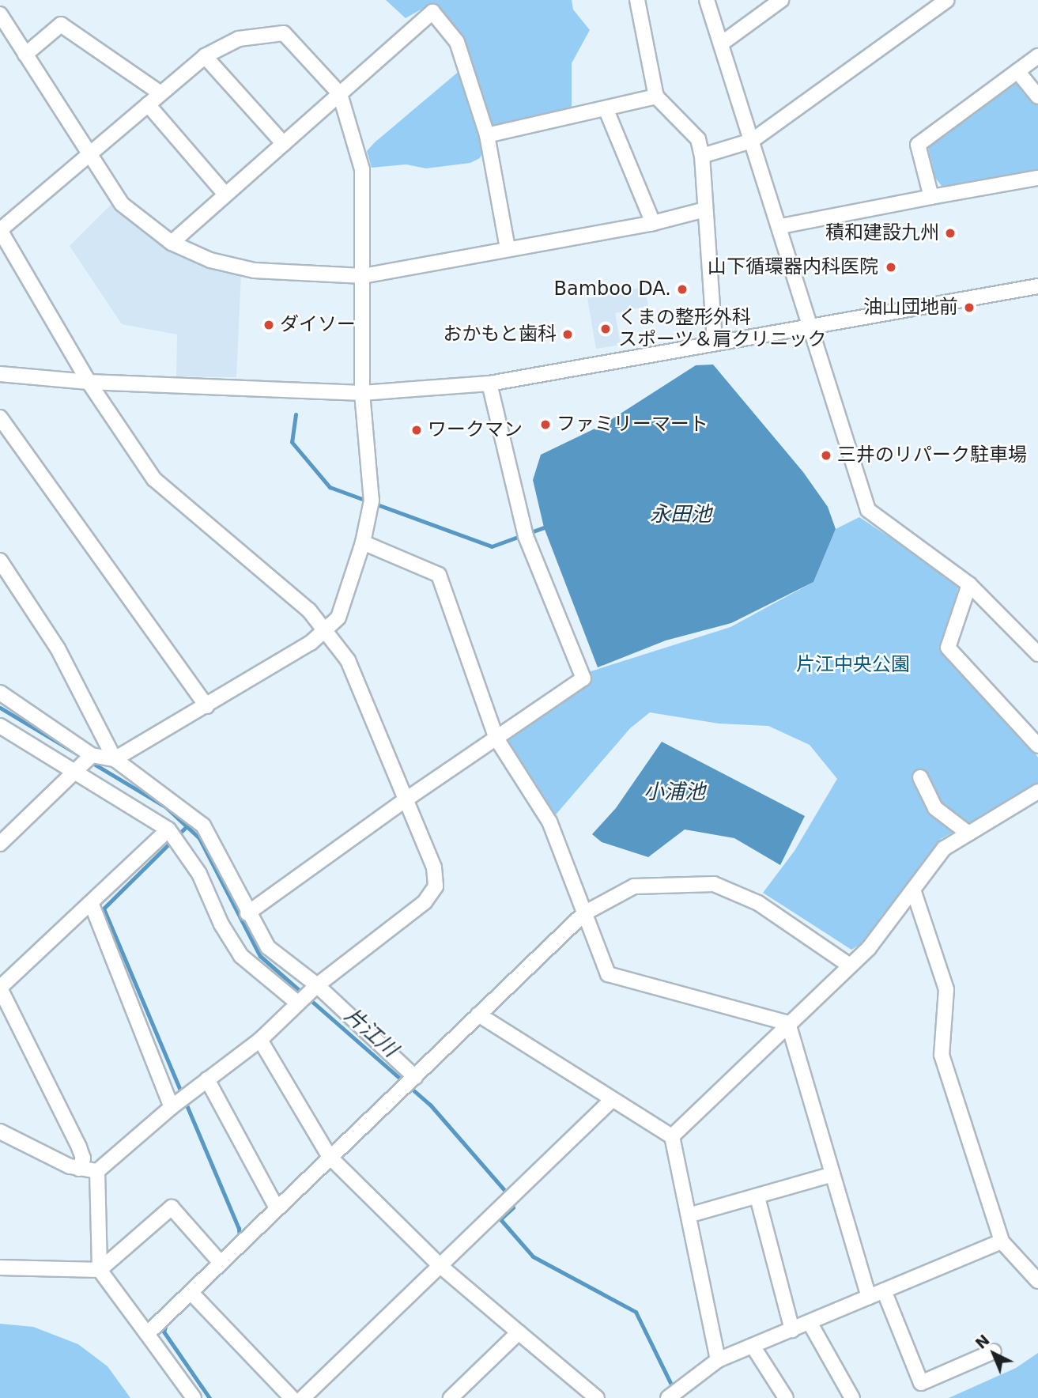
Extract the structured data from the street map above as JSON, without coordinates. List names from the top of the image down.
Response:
{
  "water": ["永田池", "小浦池", "片江川"],
  "parks": ["片江中央公園"],
  "places": [
    "積和建設九州",
    "山下循環器内科医院",
    "Bamboo DA.",
    "油山団地前",
    "ダイソー",
    "くまの整形外科 スポーツ＆肩クリニック",
    "おかもと歯科",
    "ファミリーマート",
    "ワークマン",
    "三井のリパーク駐車場"
  ],
  "north": "top left"
}
